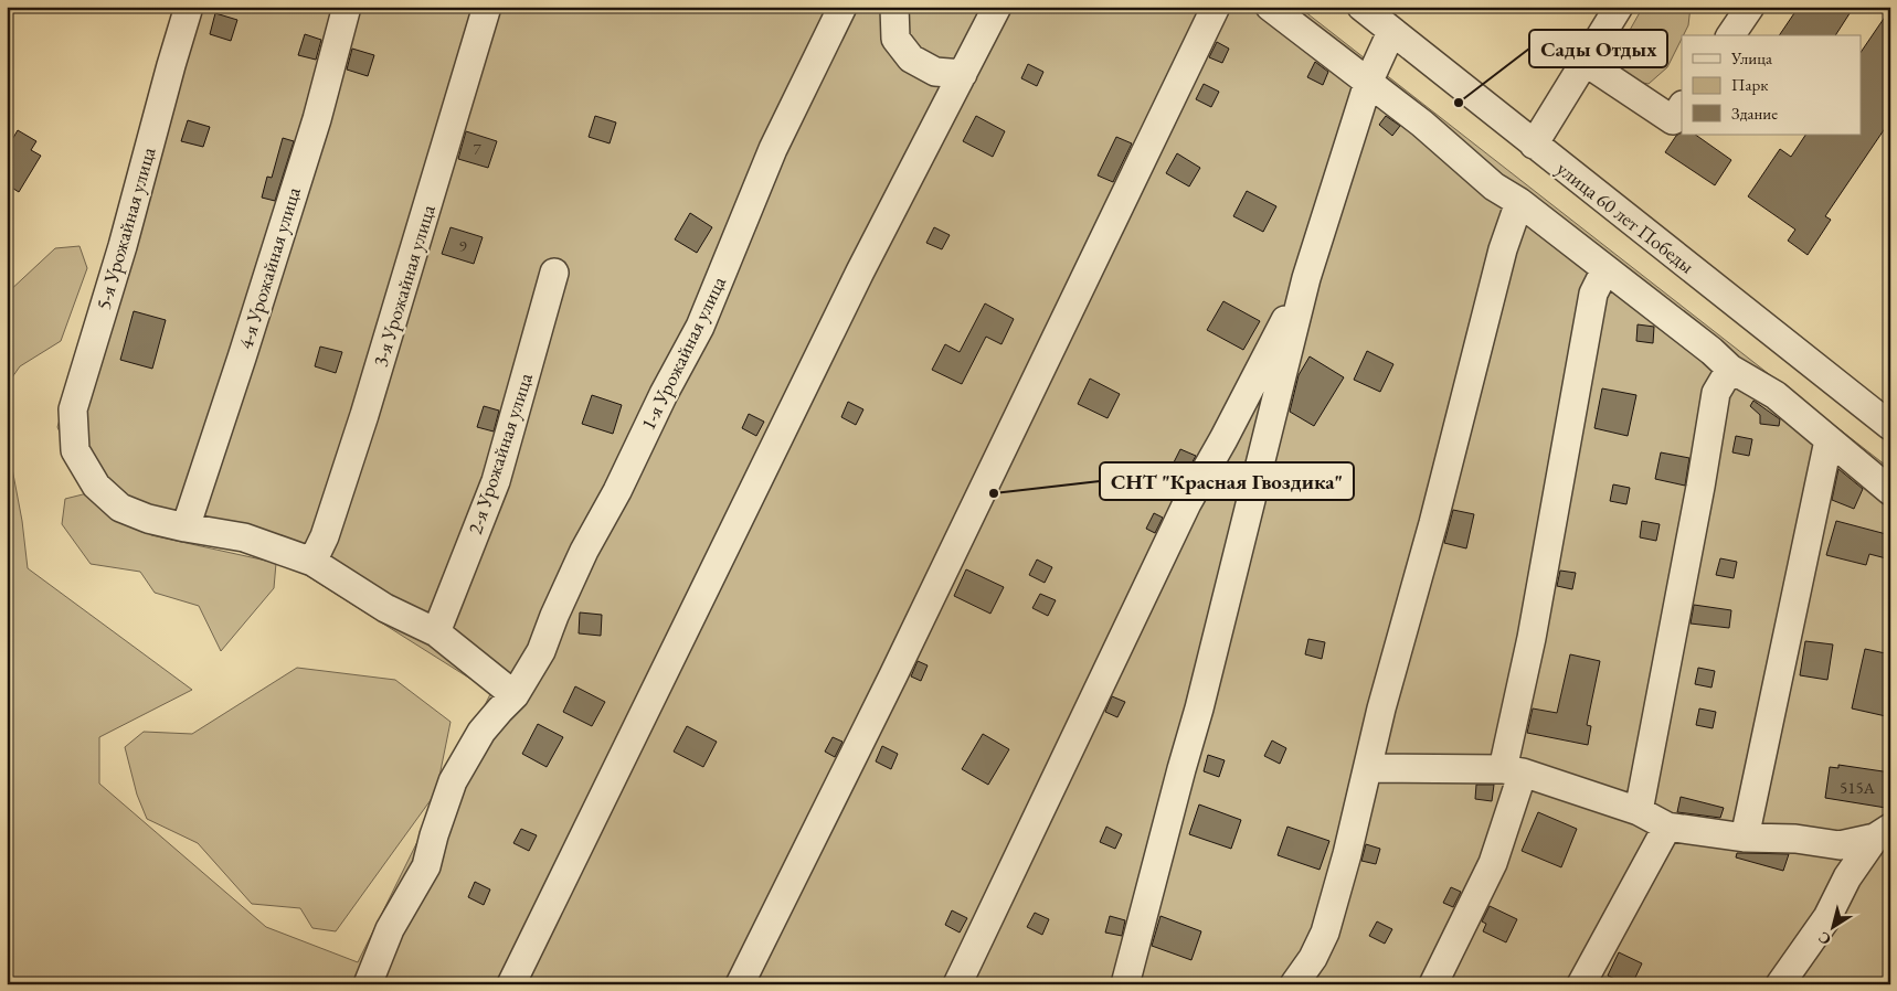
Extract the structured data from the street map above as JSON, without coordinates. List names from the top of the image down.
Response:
{
  "streets": {
    "street": [
      "улица 60 лет Победы",
      "5-я Урожайная улица",
      "4-я Урожайная улица",
      "3-я Урожайная улица",
      "1-я Урожайная улица",
      "2-я Урожайная улица"
    ]
  },
  "crossings": [
    ["5-я Урожайная улица", "4-я Урожайная улица"]
  ],
  "places": ["Сады Отдых", "СНТ \"Красная Гвоздика\""],
  "house_numbers": ["7", "9", "515А"],
  "legend": ["Улица", "Парк", "Здание"],
  "north": "bottom left"
}
